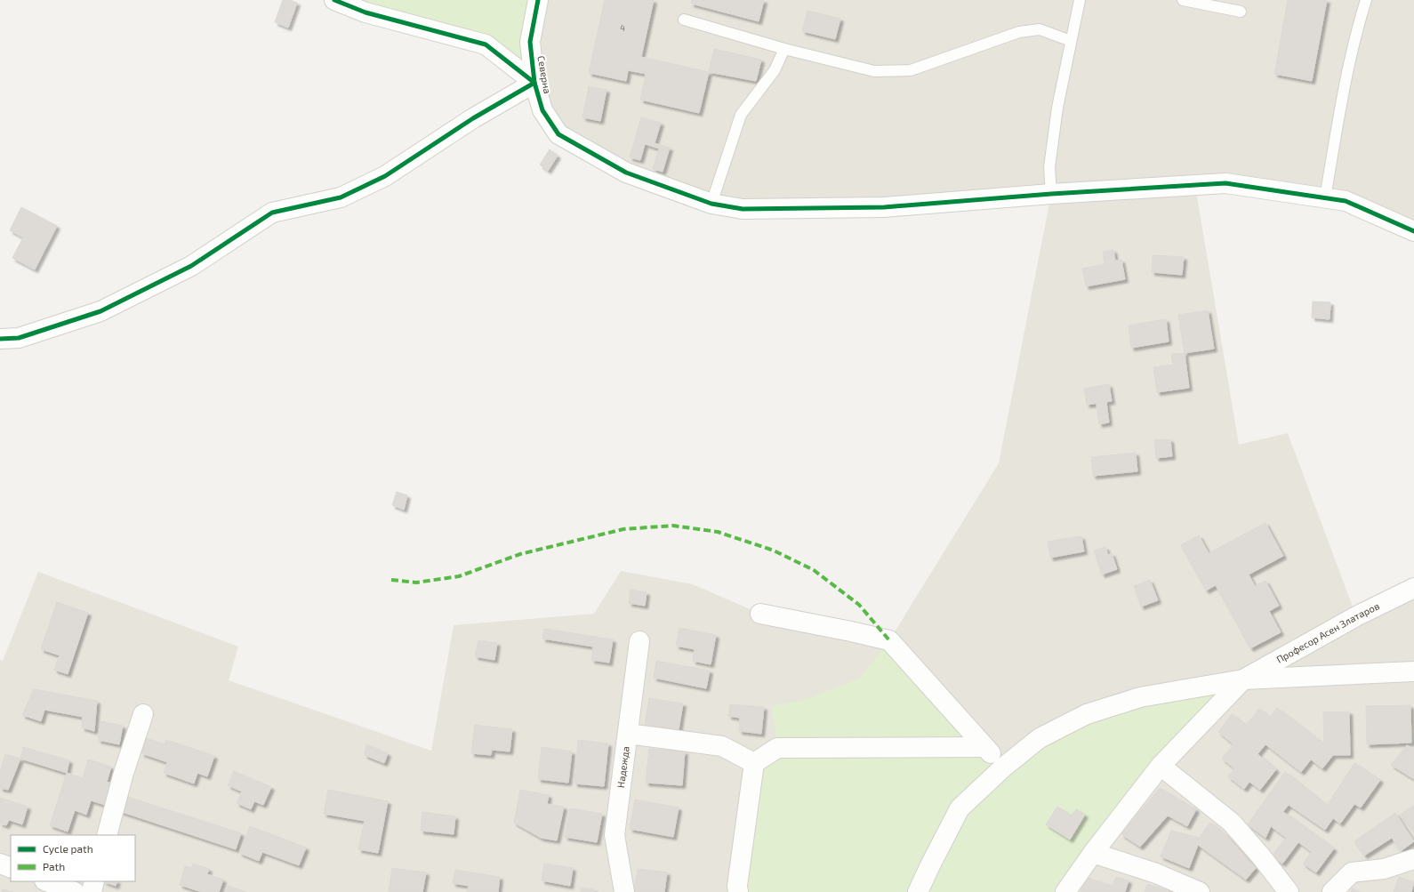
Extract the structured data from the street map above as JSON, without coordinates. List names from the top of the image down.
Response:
{
  "streets": {
    "street": ["Северна", "Професор Асен Златаров", "Надежда"]
  },
  "house_numbers": ["4"],
  "legend": ["Cycle path", "Path"]
}
